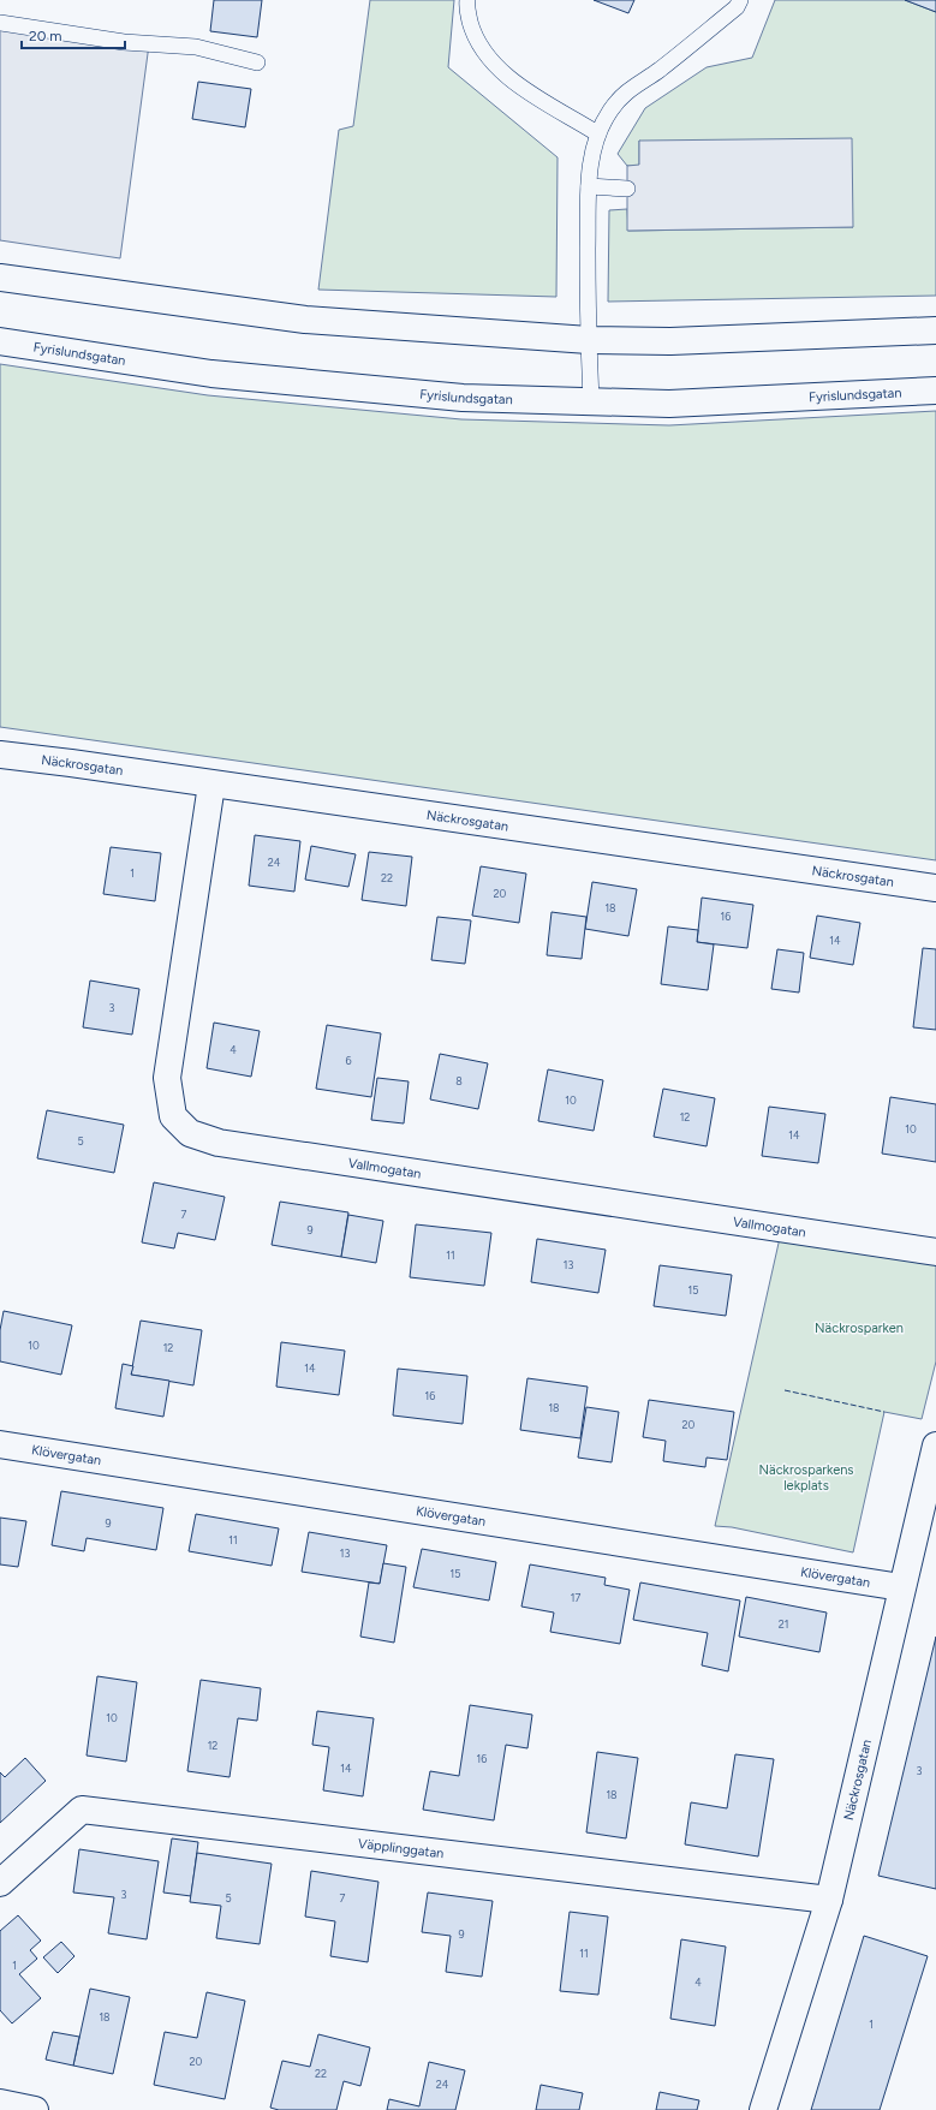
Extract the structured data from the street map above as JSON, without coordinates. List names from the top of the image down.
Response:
{
  "streets": {
    "street": [
      "Fyrislundsgatan",
      "Näckrosgatan",
      "Vallmogatan",
      "Klövergatan",
      "Väpplinggatan"
    ]
  },
  "crossings": [
    ["Näckrosgatan", "Vallmogatan"],
    ["Näckrosgatan", "Klövergatan"],
    ["Näckrosgatan", "Väpplinggatan"]
  ],
  "parks": ["Näckrosparken", "Näckrosparkens lekplats"],
  "house_numbers": [
    "24",
    "1",
    "22",
    "20",
    "18",
    "16",
    "14",
    "3",
    "4",
    "6",
    "8",
    "10",
    "12",
    "10",
    "14",
    "5",
    "7",
    "9",
    "11",
    "13",
    "15",
    "10",
    "12",
    "14",
    "16",
    "18",
    "20",
    "9",
    "11",
    "13",
    "15",
    "17",
    "21",
    "10",
    "12",
    "16",
    "14",
    "3",
    "18",
    "3",
    "5",
    "7",
    "9",
    "11",
    "1",
    "4",
    "18",
    "1",
    "20",
    "22",
    "24"
  ],
  "scale_bar": "20 m"
}
